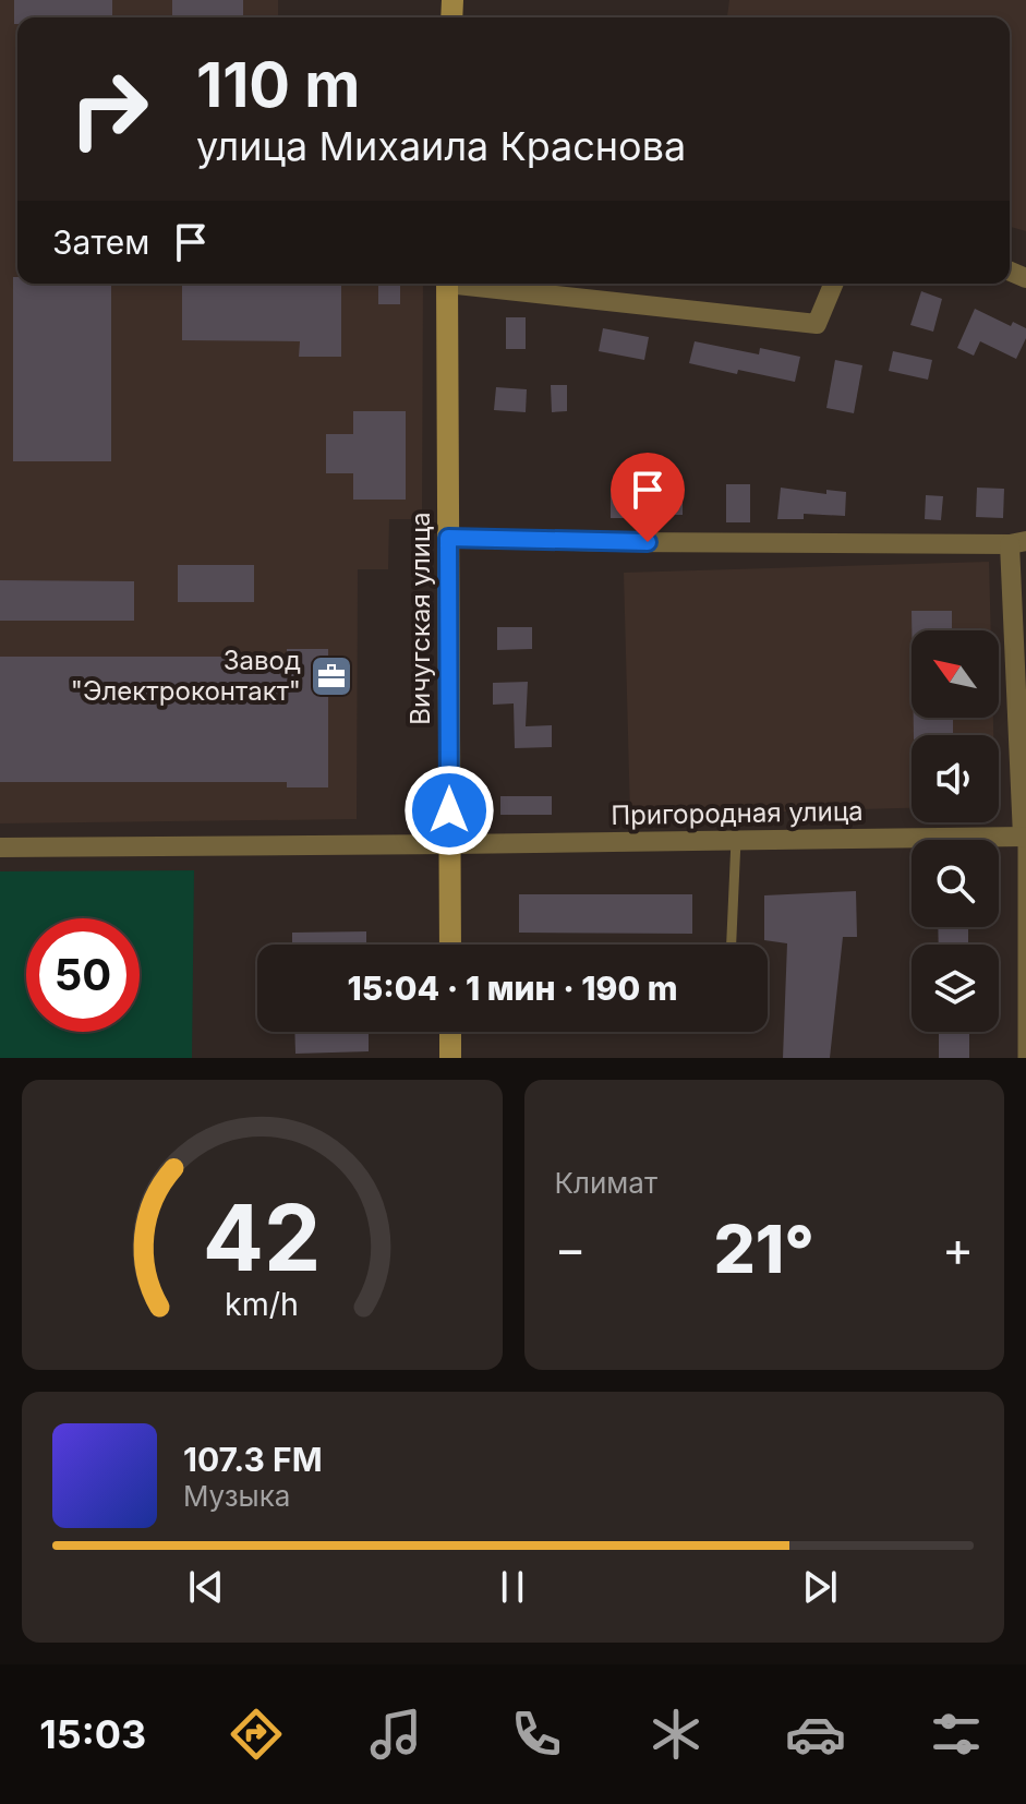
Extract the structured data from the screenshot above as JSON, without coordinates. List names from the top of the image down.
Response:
{
  "streets": {
    "main road": ["Вичугская улица"],
    "street": ["Пригородная улица"]
  },
  "crossings": [
    ["Вичугская улица", "Пригородная улица"]
  ],
  "places": {
    "office": ["Завод \"Электроконтакт\""]
  },
  "north": "top left",
  "page": {
    "turn": ["110 m", "улица Михаила Краснова"],
    "then": "Затем",
    "limit": "50",
    "trip": "15:04 · 1 мин · 190 m",
    "tile": "Климат",
    "heat": ["−", "21°", "+"],
    "song": ["107.3 FM", "Музыка"],
    "tabs": "15:03",
    "gauge": ["42", "km/h"]
  }
}
